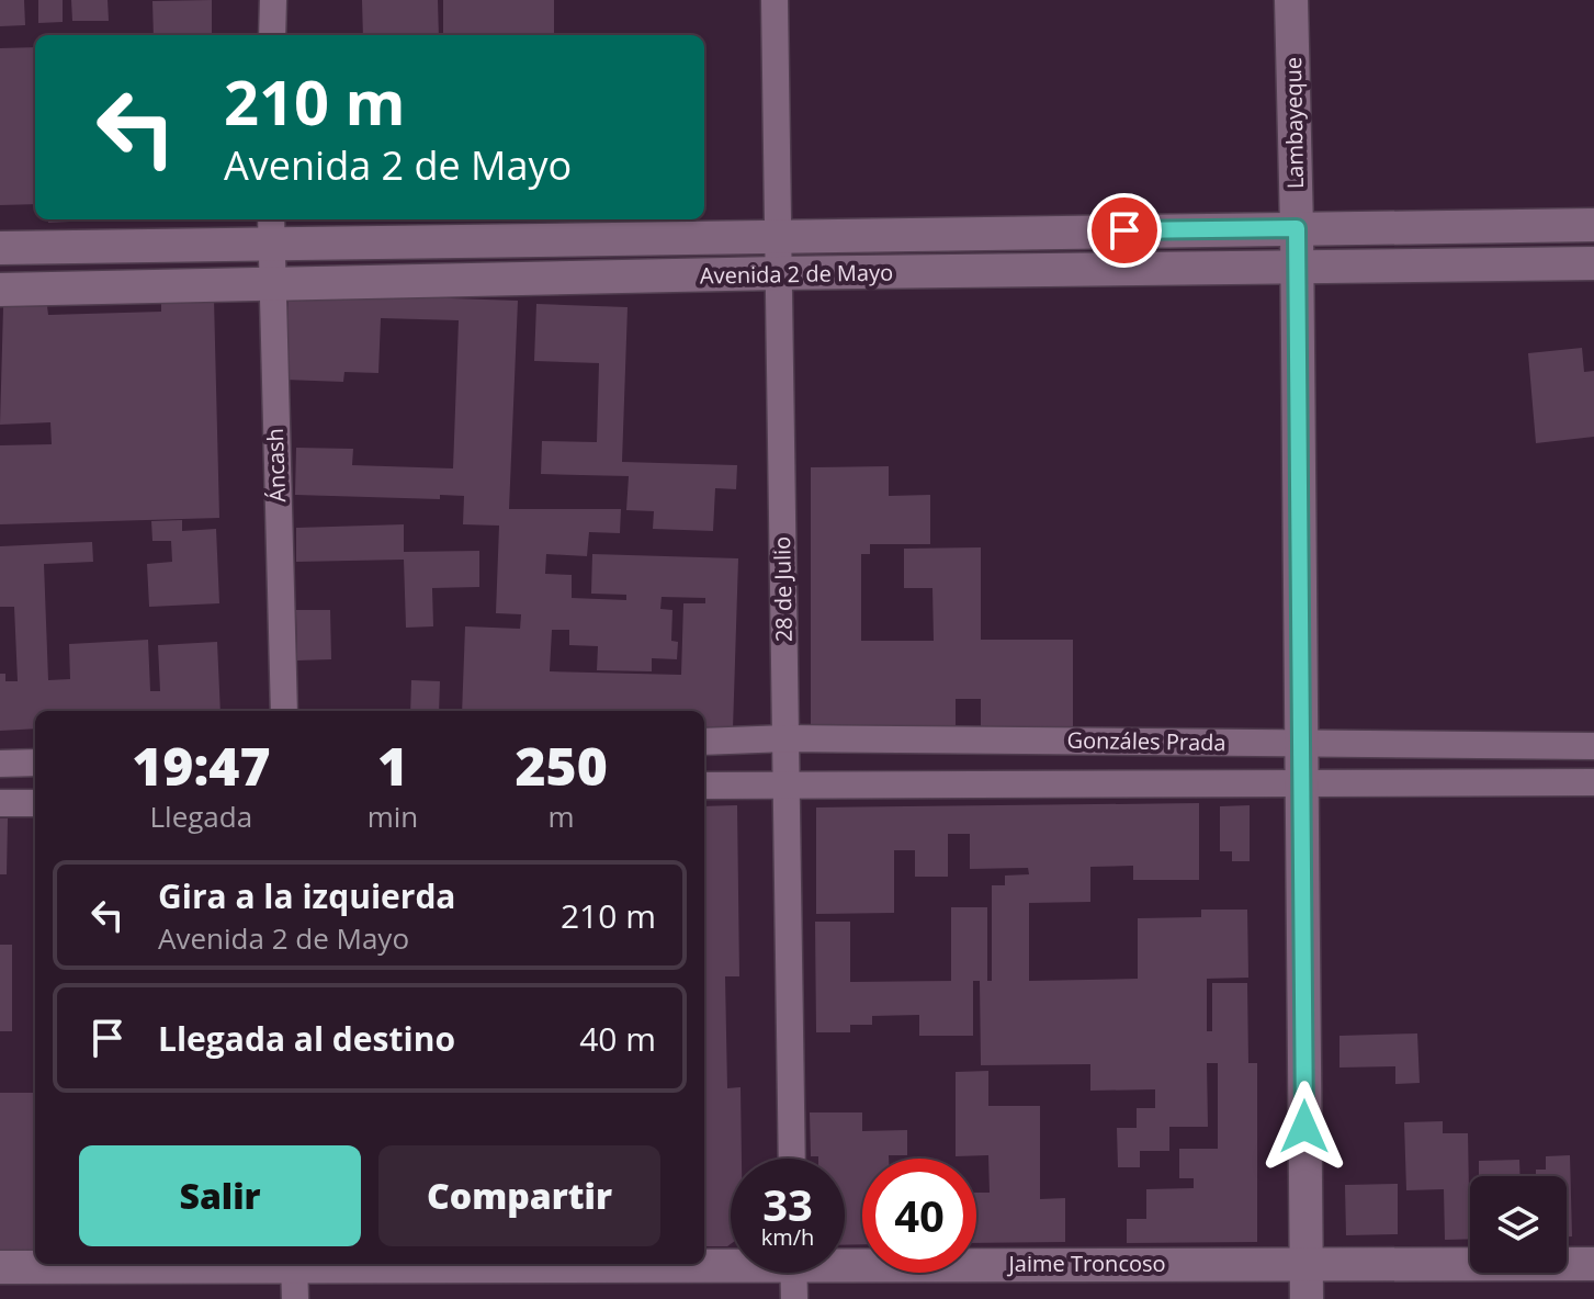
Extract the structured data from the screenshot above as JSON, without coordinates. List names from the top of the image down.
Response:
{
  "streets": {
    "street": [
      "Lambayeque",
      "Avenida 2 de Mayo",
      "Áncash",
      "28 de Julio",
      "Gonzáles Prada",
      "Jaime Troncoso"
    ]
  },
  "crossings": [
    ["Lambayeque", "Avenida 2 de Mayo"],
    ["Lambayeque", "Gonzáles Prada"],
    ["Lambayeque", "Jaime Troncoso"],
    ["Avenida 2 de Mayo", "Áncash"],
    ["Avenida 2 de Mayo", "28 de Julio"],
    ["28 de Julio", "Gonzáles Prada"]
  ],
  "page": {
    "turn": ["210 m", "Avenida 2 de Mayo"],
    "eta": [
      "19:47",
      "Llegada",
      "1",
      "min",
      "250",
      "m"
    ],
    "list": [
      {
        "name": "Gira a la izquierda",
        "note": "Avenida 2 de Mayo",
        "value": "210 m"
      },
      {
        "name": "Llegada al destino",
        "value": "40 m"
      }
    ],
    "buttons": ["Salir", "Compartir"],
    "speed": "33 km/h",
    "limit": "40"
  }
}
